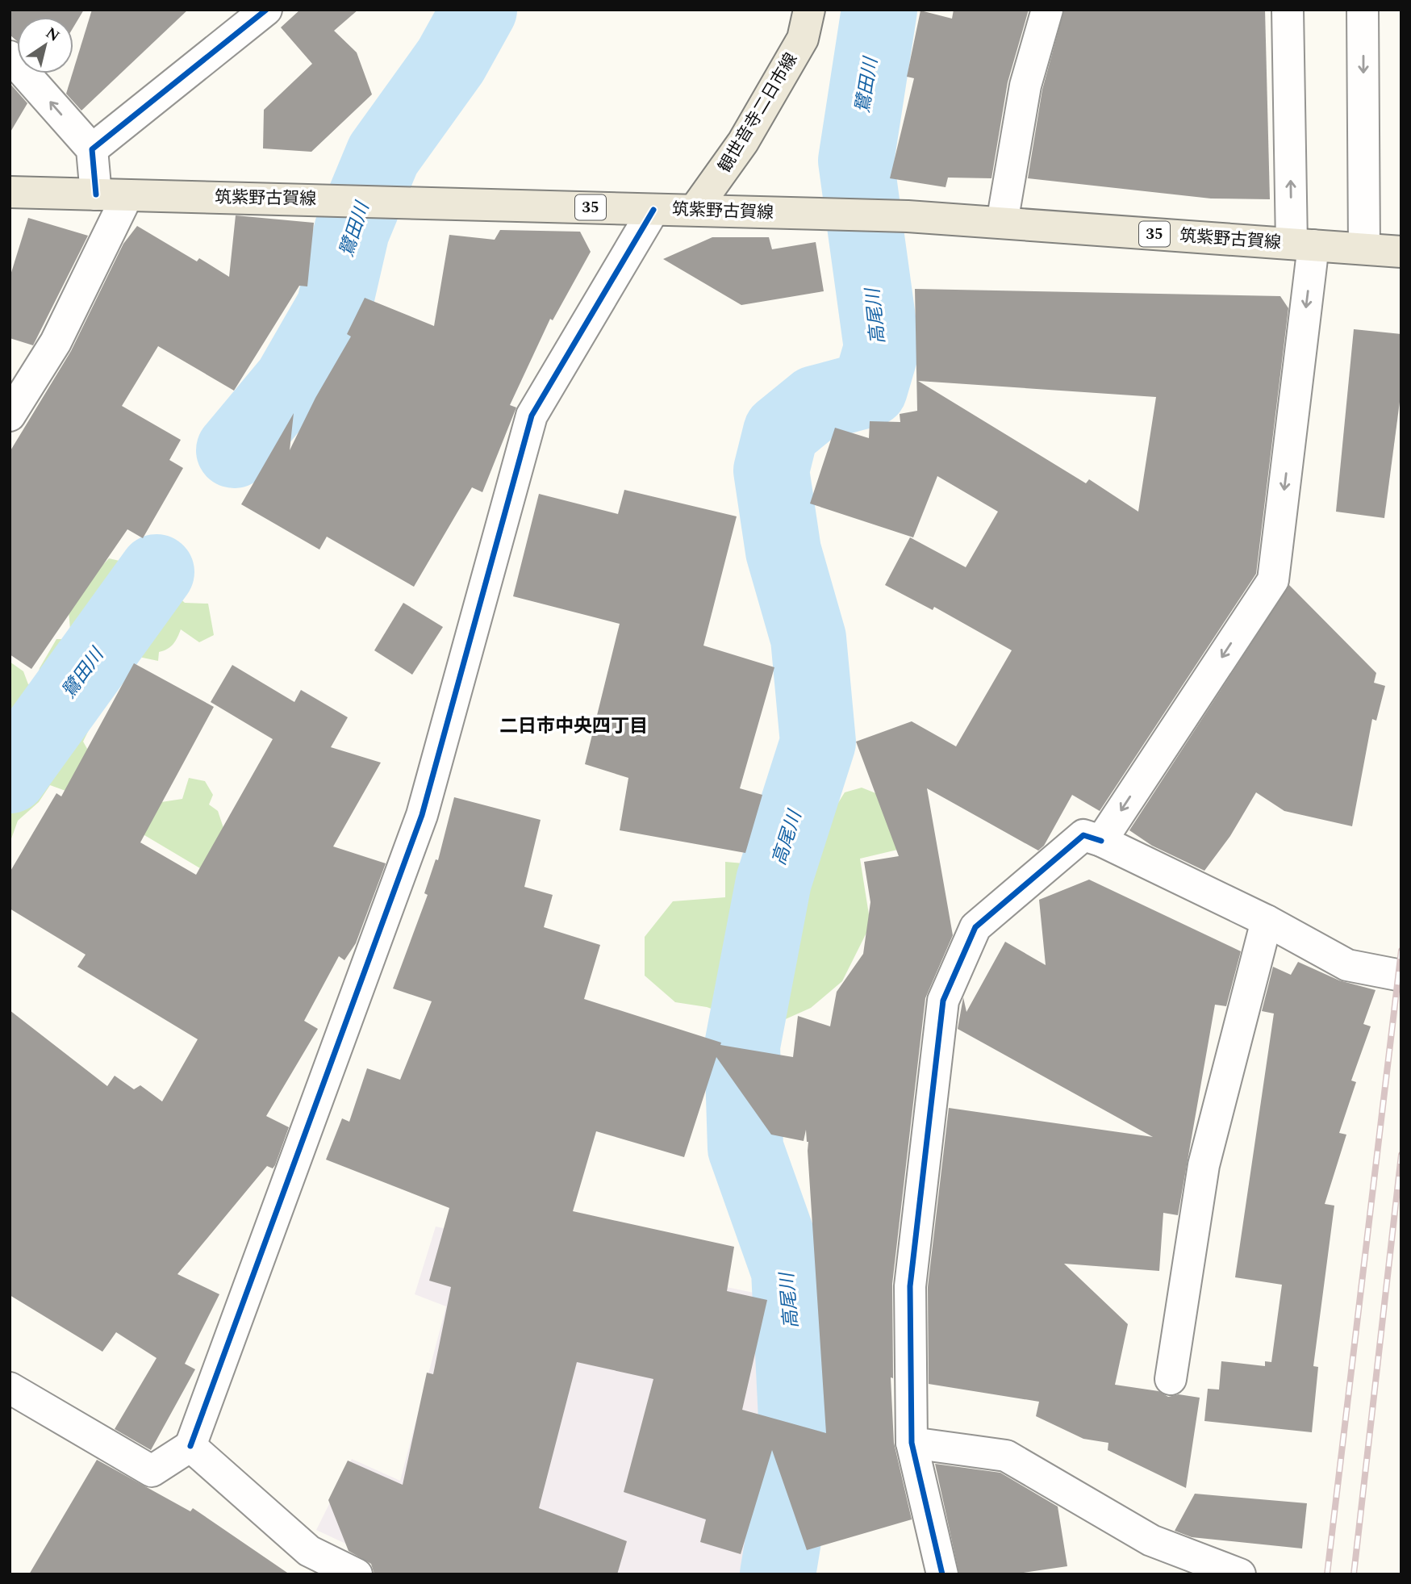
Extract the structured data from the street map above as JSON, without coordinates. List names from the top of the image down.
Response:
{
  "streets": {
    "main road": ["観世音寺二日市線", "筑紫野古賀線", "35"]
  },
  "crossings": [
    ["観世音寺二日市線", "筑紫野古賀線"]
  ],
  "districts": ["二日市中央四丁目"],
  "water": ["鷺田川", "高尾川"],
  "north": "top right"
}
